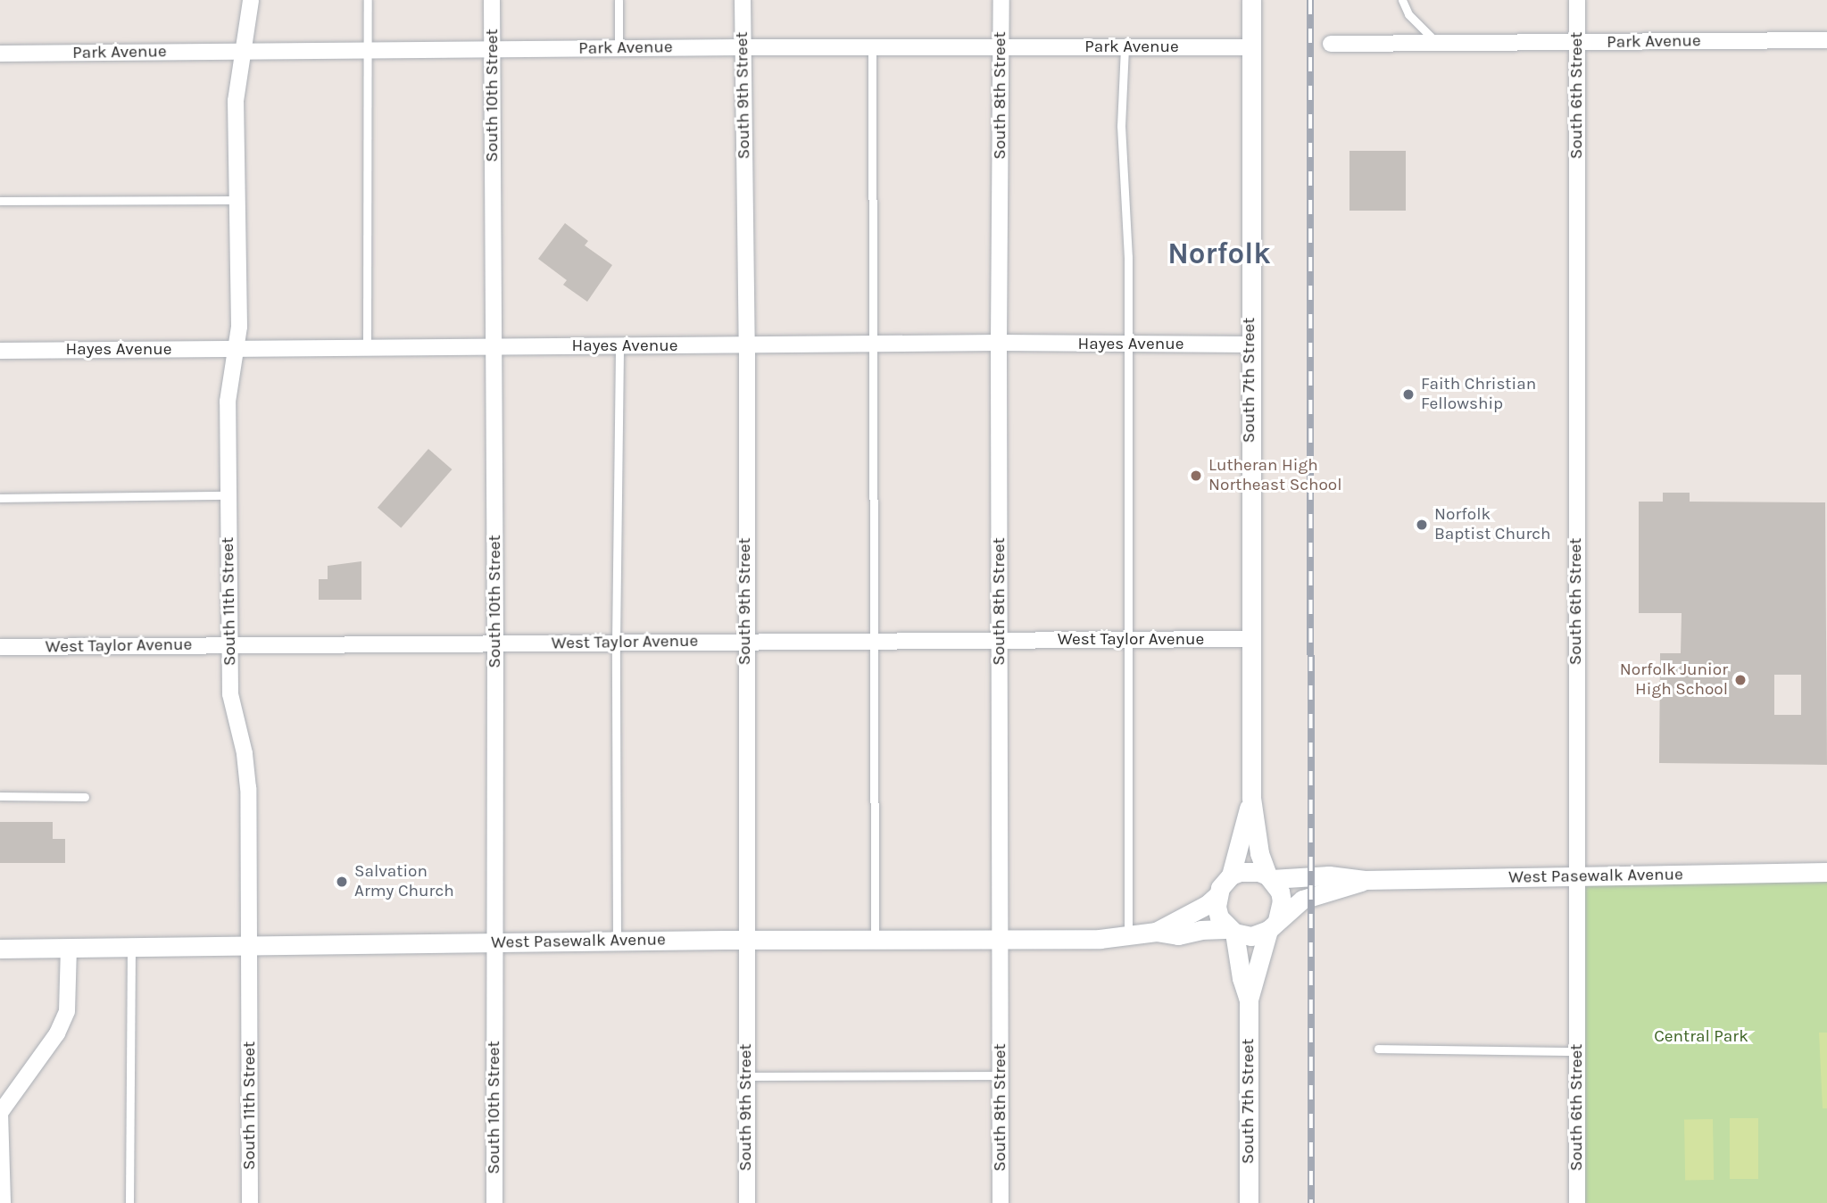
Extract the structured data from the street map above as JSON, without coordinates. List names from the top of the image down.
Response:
{
  "streets": {
    "street": [
      "Park Avenue",
      "South 10th Street",
      "South 9th Street",
      "South 8th Street",
      "South 6th Street",
      "Hayes Avenue",
      "South 7th Street",
      "South 11th Street",
      "West Taylor Avenue",
      "West Pasewalk Avenue"
    ]
  },
  "crossings": [
    ["Park Avenue", "South 10th Street"],
    ["Park Avenue", "South 9th Street"],
    ["Park Avenue", "South 8th Street"],
    ["Park Avenue", "South 6th Street"],
    ["Park Avenue", "South 7th Street"],
    ["Park Avenue", "South 11th Street"],
    ["South 10th Street", "Hayes Avenue"],
    ["South 10th Street", "West Taylor Avenue"],
    ["South 10th Street", "West Pasewalk Avenue"],
    ["South 9th Street", "Hayes Avenue"],
    ["South 9th Street", "West Taylor Avenue"],
    ["South 9th Street", "West Pasewalk Avenue"],
    ["South 8th Street", "Hayes Avenue"],
    ["South 8th Street", "West Taylor Avenue"],
    ["South 8th Street", "West Pasewalk Avenue"],
    ["South 6th Street", "West Pasewalk Avenue"],
    ["Hayes Avenue", "South 7th Street"],
    ["Hayes Avenue", "South 11th Street"],
    ["South 7th Street", "West Taylor Avenue"],
    ["South 7th Street", "West Pasewalk Avenue"],
    ["South 11th Street", "West Taylor Avenue"],
    ["South 11th Street", "West Pasewalk Avenue"]
  ],
  "districts": ["Norfolk"],
  "parks": ["Central Park"],
  "places": [
    "Faith Christian Fellowship",
    "Lutheran High Northeast School",
    "Norfolk Baptist Church",
    "Norfolk Junior High School",
    "Salvation Army Church"
  ]
}
